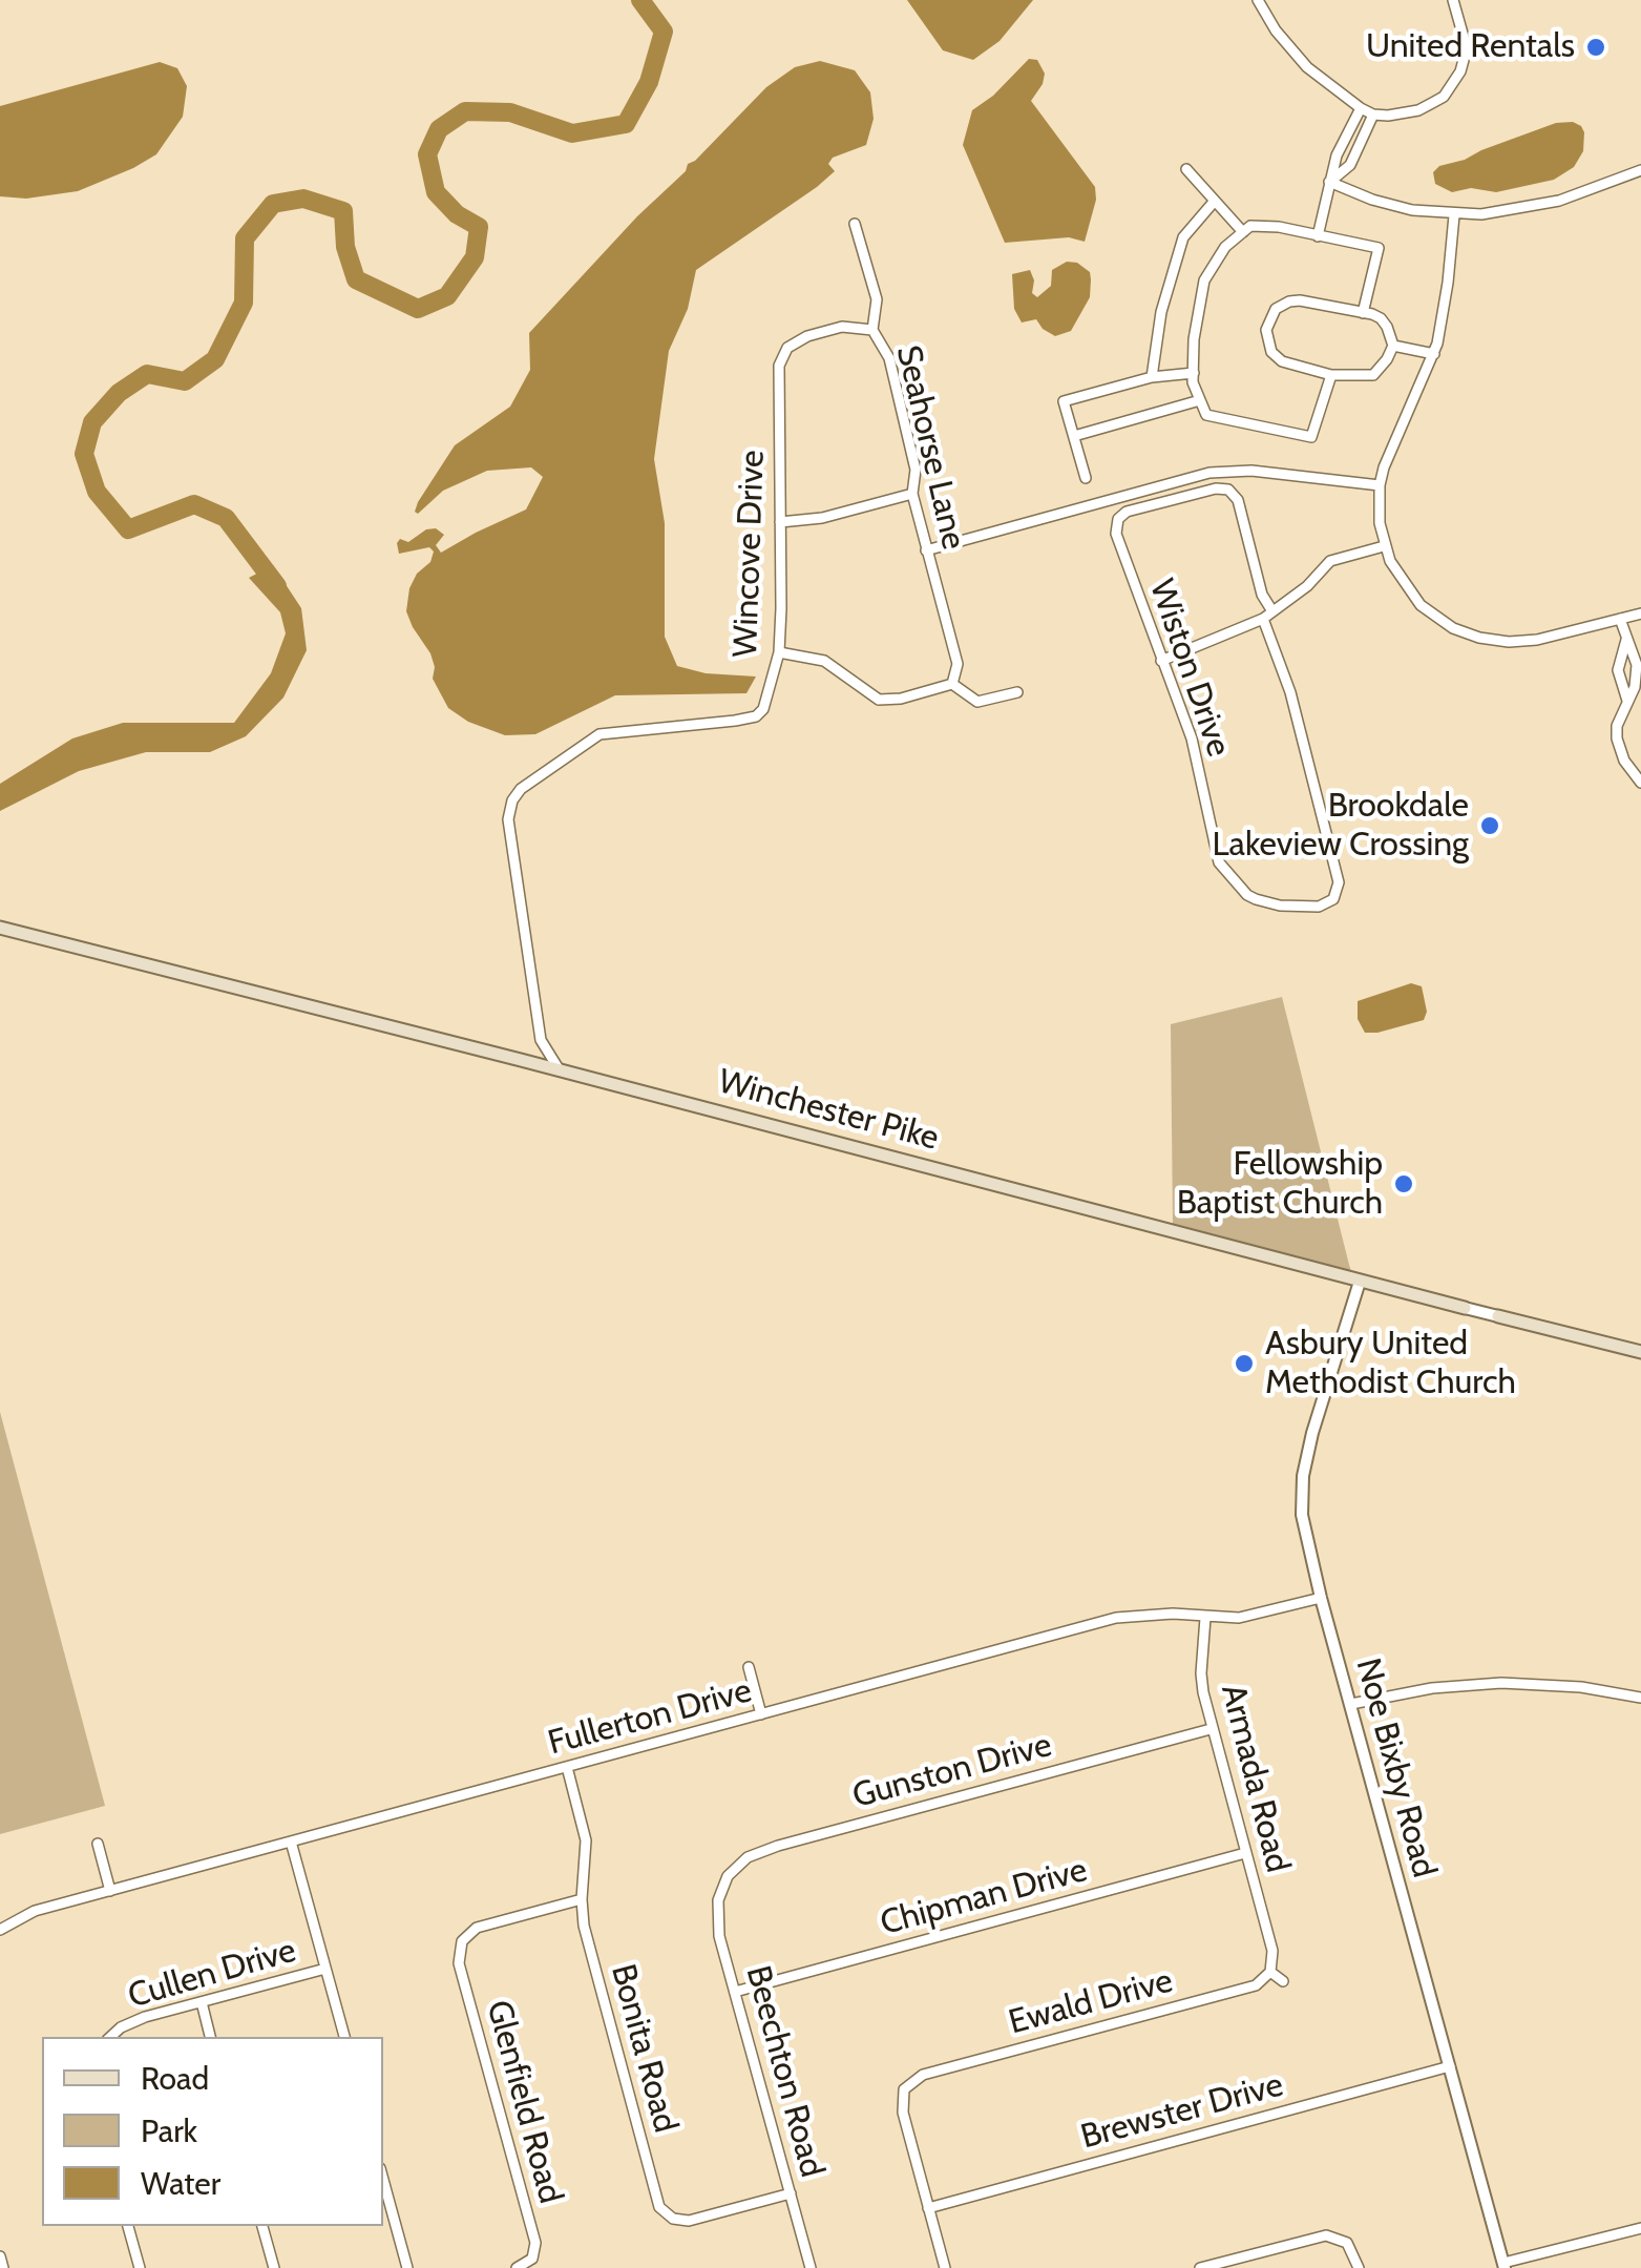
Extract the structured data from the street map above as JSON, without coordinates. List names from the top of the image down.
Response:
{
  "streets": {
    "main road": ["Winchester Pike"],
    "street": [
      "Seahorse Lane",
      "Wincove Drive",
      "Wiston Drive",
      "Fullerton Drive",
      "Noe Bixby Road",
      "Gunston Drive",
      "Armada Road",
      "Chipman Drive",
      "Cullen Drive",
      "Ewald Drive",
      "Bonita Road",
      "Beechton Road",
      "Glenfield Road",
      "Brewster Drive"
    ]
  },
  "crossings": [
    ["Seahorse Lane", "Wincove Drive"],
    ["Wincove Drive", "Winchester Pike"],
    ["Winchester Pike", "Noe Bixby Road"],
    ["Fullerton Drive", "Noe Bixby Road"],
    ["Fullerton Drive", "Armada Road"],
    ["Fullerton Drive", "Bonita Road"],
    ["Noe Bixby Road", "Brewster Drive"],
    ["Gunston Drive", "Armada Road"],
    ["Gunston Drive", "Beechton Road"],
    ["Armada Road", "Chipman Drive"],
    ["Armada Road", "Ewald Drive"],
    ["Chipman Drive", "Beechton Road"],
    ["Ewald Drive", "Brewster Drive"]
  ],
  "places": [
    "United Rentals",
    "Brookdale Lakeview Crossing",
    "Fellowship Baptist Church",
    "Asbury United Methodist Church"
  ],
  "legend": ["Road", "Park", "Water"]
}
